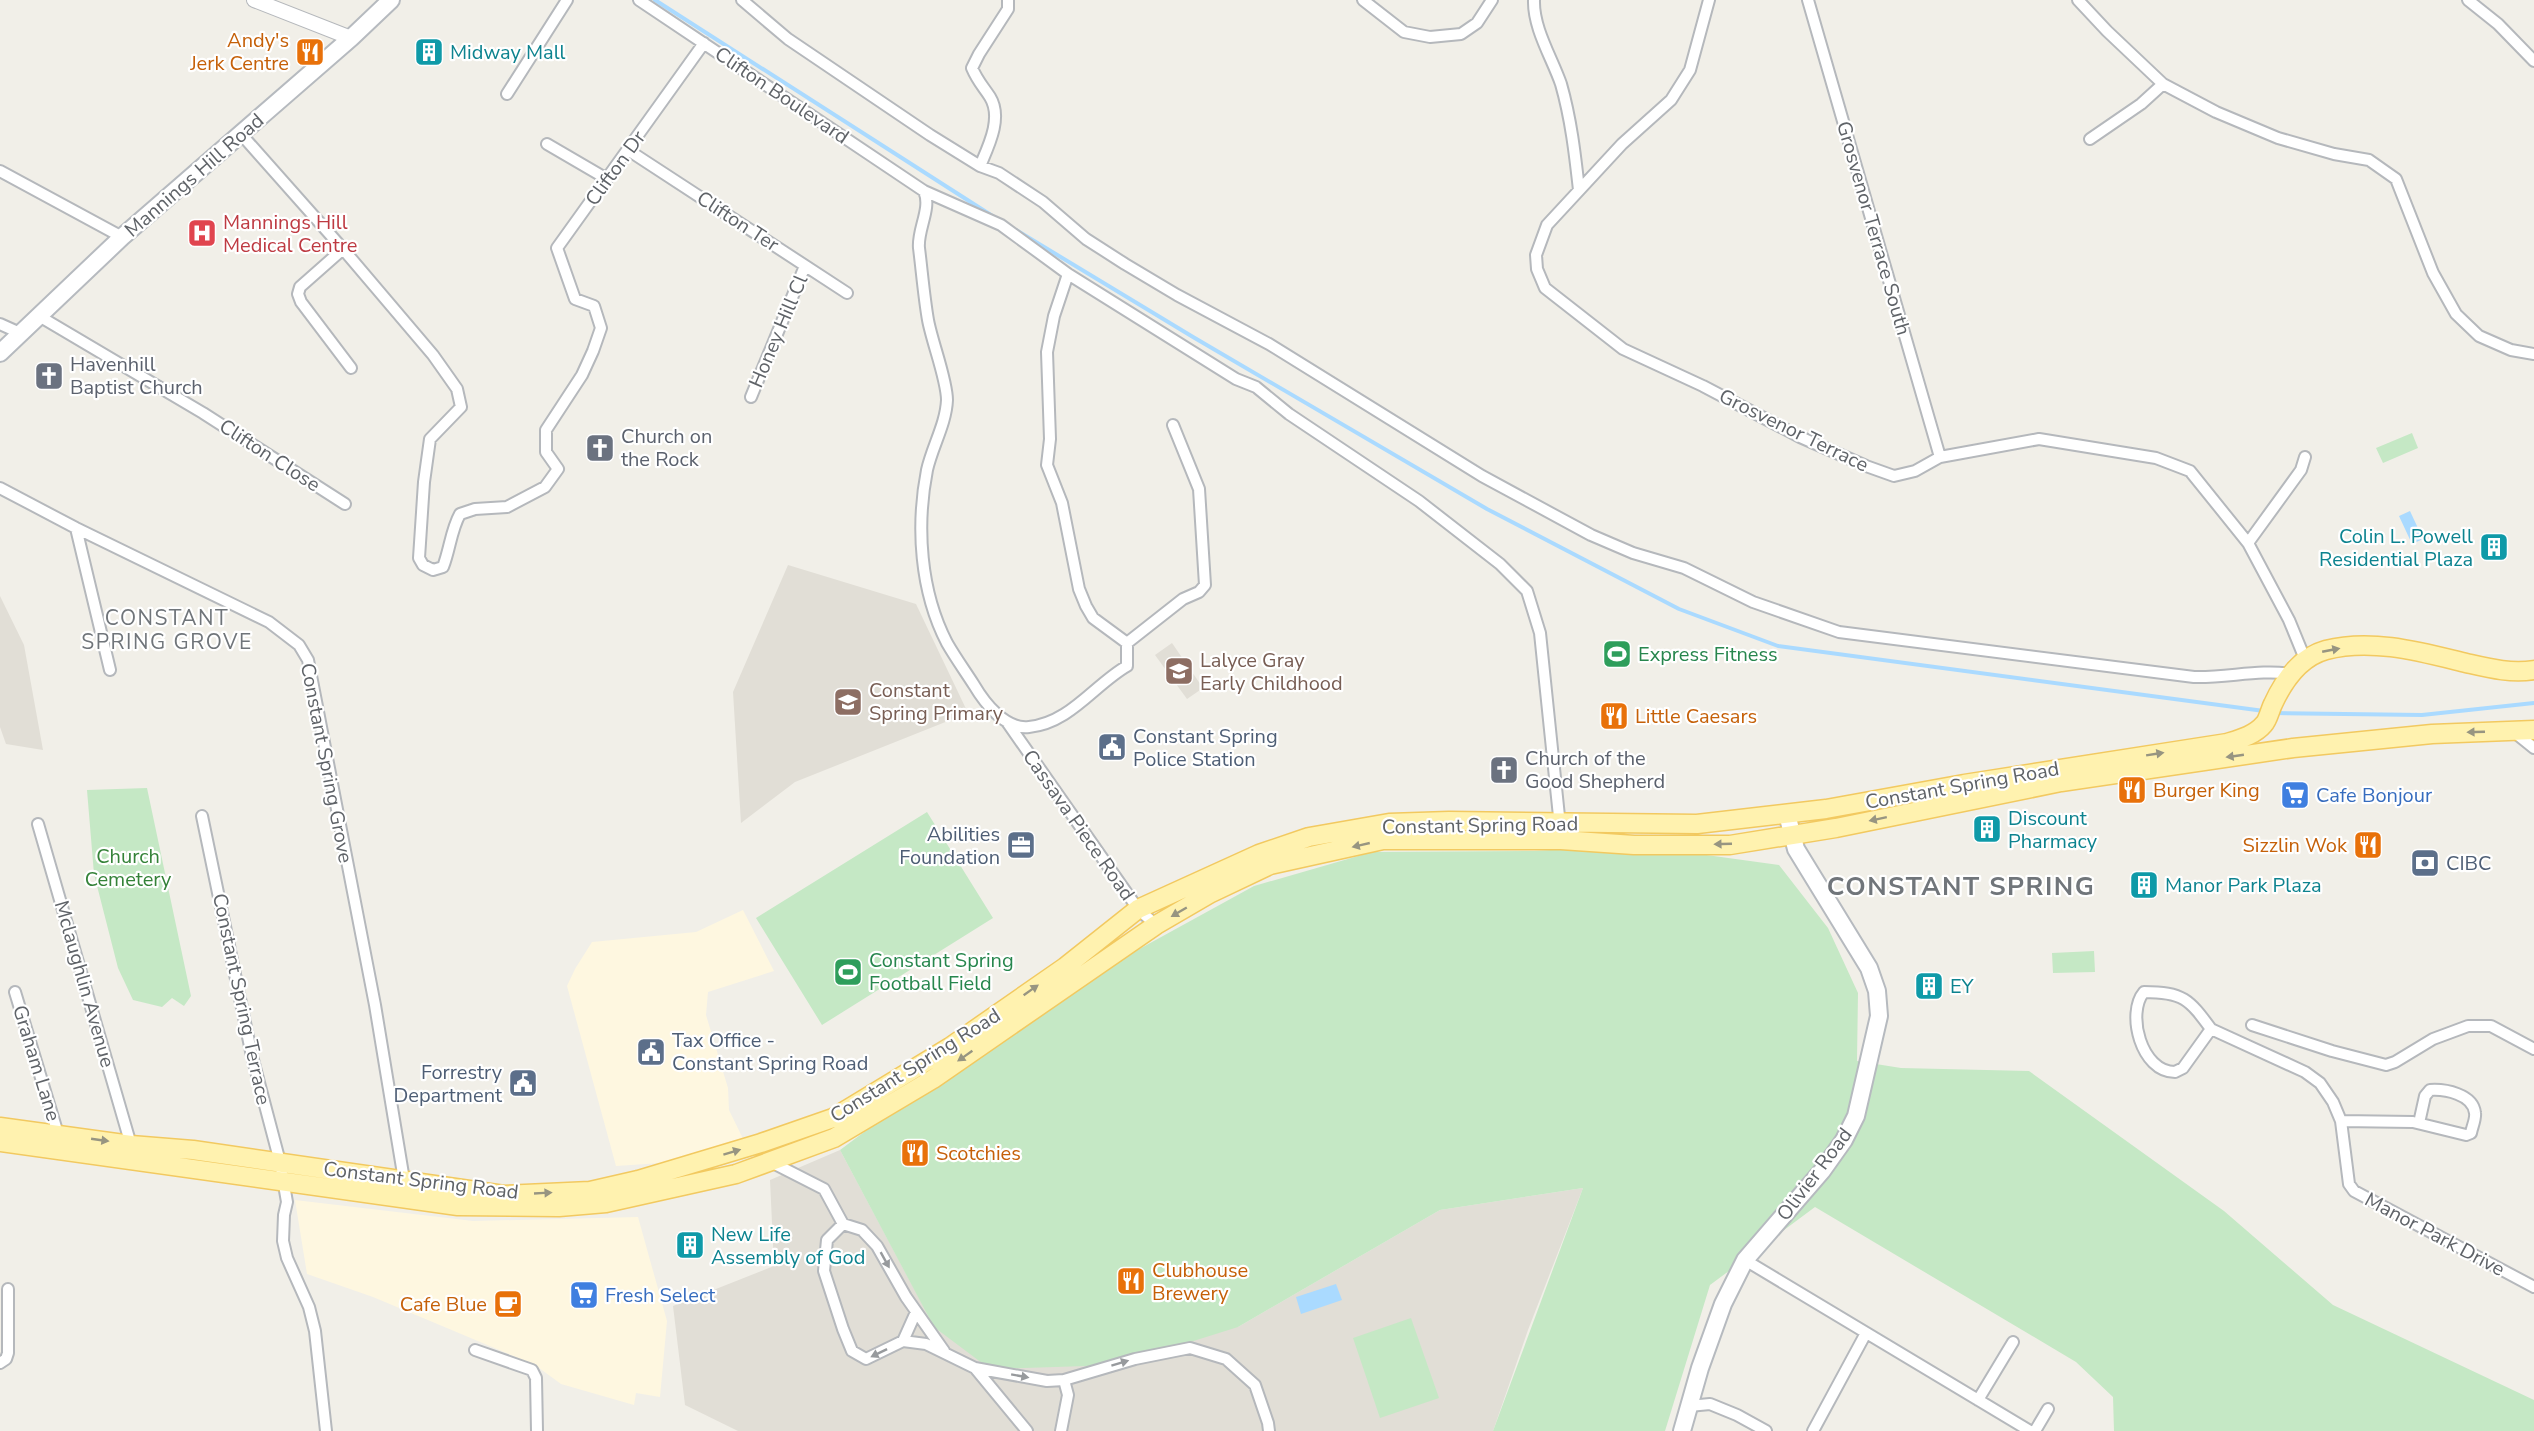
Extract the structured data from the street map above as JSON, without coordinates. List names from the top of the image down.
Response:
{
  "streets": {
    "main road": ["Mannings Hill Road", "Constant Spring Road", "Olivier Road"],
    "street": [
      "Clifton Boulevard",
      "Clifton Dr",
      "Clifton Ter",
      "Grosvenor Terrace South",
      "Honey Hill Cl",
      "Grosvenor Terrace",
      "Clifton Close",
      "Constant Spring Grove",
      "Cassava Piece Road",
      "Mclaughlin Avenue",
      "Constant Spring Terrace",
      "Graham Lane",
      "Manor Park Drive"
    ]
  },
  "crossings": [
    ["Clifton Boulevard", "Clifton Dr"],
    ["Clifton Boulevard", "Constant Spring Road"],
    ["Clifton Boulevard", "Cassava Piece Road"],
    ["Clifton Dr", "Clifton Ter"],
    ["Mannings Hill Road", "Clifton Close"],
    ["Clifton Ter", "Honey Hill Cl"],
    ["Grosvenor Terrace South", "Grosvenor Terrace"],
    ["Grosvenor Terrace", "Constant Spring Road"],
    ["Constant Spring Grove", "Constant Spring Road"],
    ["Constant Spring Road", "Cassava Piece Road"],
    ["Constant Spring Road", "Mclaughlin Avenue"],
    ["Constant Spring Road", "Constant Spring Terrace"],
    ["Constant Spring Road", "Graham Lane"],
    ["Constant Spring Road", "Olivier Road"]
  ],
  "districts": ["CONSTANT SPRING GROVE", "CONSTANT SPRING"],
  "parks": ["Church Cemetery"],
  "places": {
    "restaurant": [
      "Andy's Jerk Centre",
      "Little Caesars",
      "Burger King",
      "Sizzlin Wok",
      "Scotchies",
      "Clubhouse Brewery"
    ],
    "building": [
      "Midway Mall",
      "Colin L. Powell Residential Plaza",
      "Discount Pharmacy",
      "Manor Park Plaza",
      "EY",
      "New Life Assembly of God"
    ],
    "hospital": ["Mannings Hill Medical Centre"],
    "church": ["Havenhill Baptist Church", "Church on the Rock", "Church of the Good Shepherd"],
    "sports": ["Express Fitness", "Constant Spring Football Field"],
    "school or university": ["Lalyce Gray Early Childhood", "Constant Spring Primary"],
    "public building": ["Constant Spring Police Station", "Tax Office - Constant Spring Road", "Forrestry Department"],
    "supermarket": ["Cafe Bonjour", "Fresh Select"],
    "office": ["Abilities Foundation"],
    "bank": ["CIBC"],
    "cafe": ["Cafe Blue"]
  }
}
